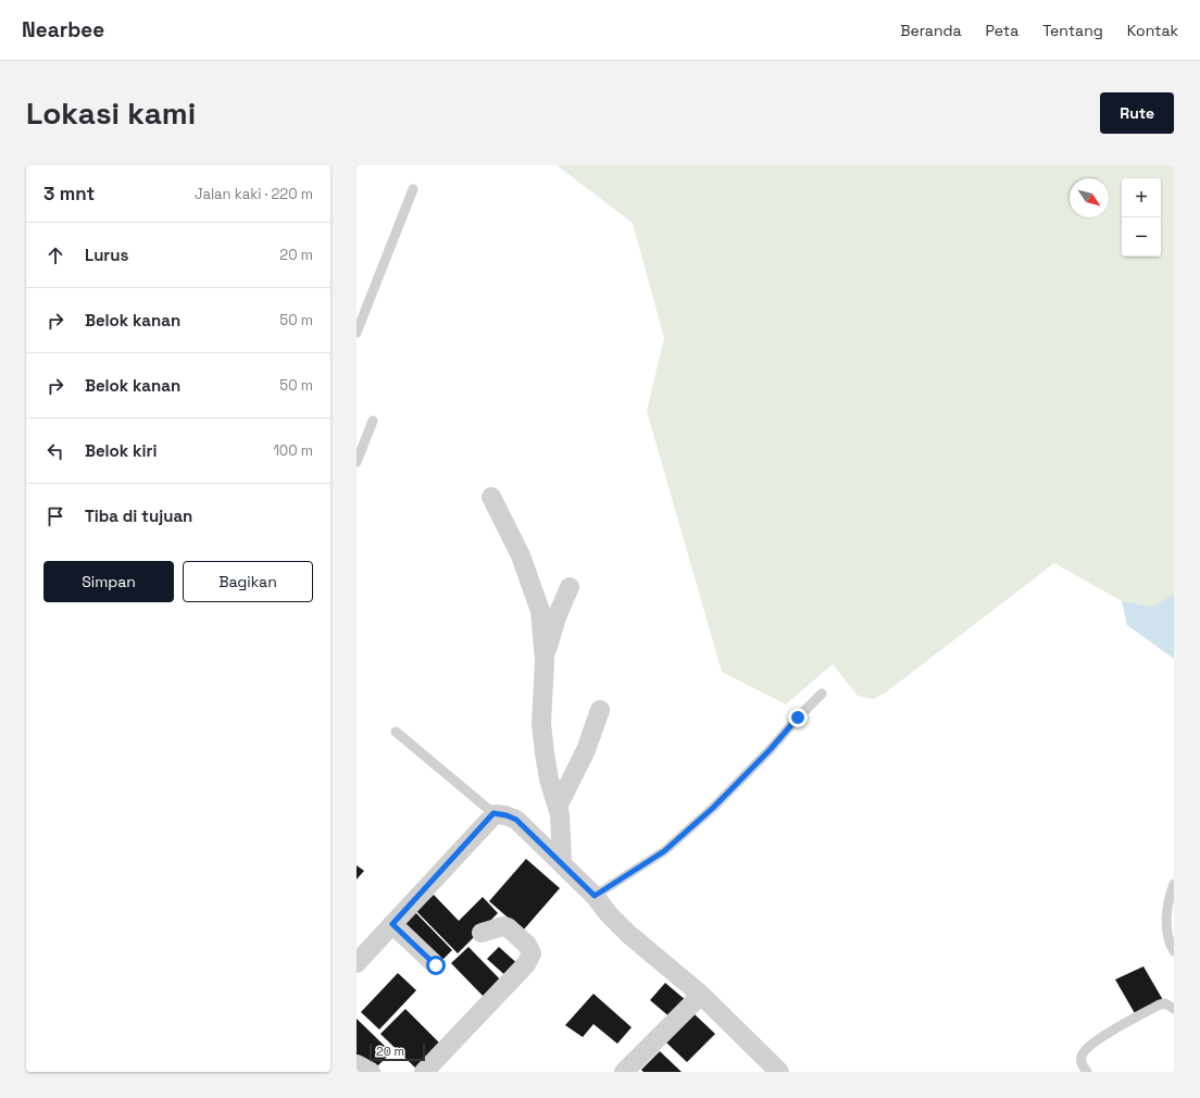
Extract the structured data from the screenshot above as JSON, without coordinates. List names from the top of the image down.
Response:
{
  "scale_bar": "20 m",
  "north": "bottom right",
  "page": {
    "header": "Nearbee",
    "nav": [
      "Beranda",
      "Peta",
      "Tentang",
      "Kontak"
    ],
    "buttons": [
      "Rute",
      ["Simpan", "Bagikan"]
    ],
    "title": "Lokasi kami",
    "heading": ["3 mnt", "Jalan kaki · 220 m"],
    "map_buttons": ["+", "−"],
    "list": [
      ["Lurus", "20 m"],
      ["Belok kanan", "50 m"],
      ["Belok kanan", "50 m"],
      ["Belok kiri", "100 m"],
      "Tiba di tujuan"
    ],
    "scale": "20 m"
  }
}
